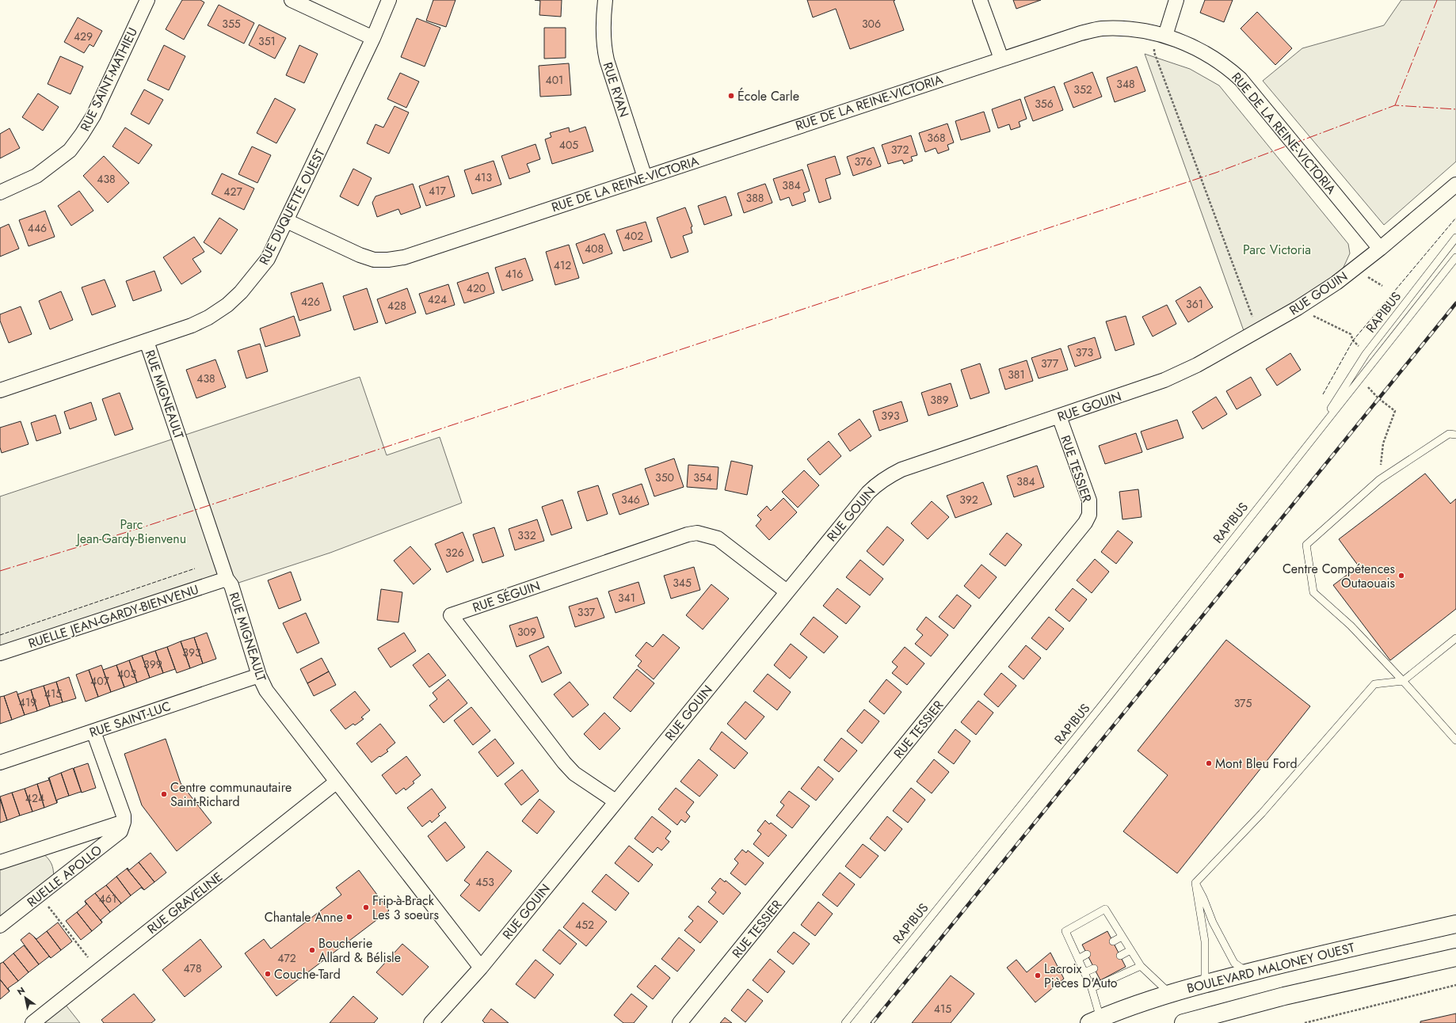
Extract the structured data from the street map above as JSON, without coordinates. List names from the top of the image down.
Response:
{
  "streets": {
    "main road": ["BOULEVARD MALONEY OUEST"],
    "street": [
      "RUE SAINT-MATHIEU",
      "RUE RYAN",
      "RUE DE LA REINE-VICTORIA",
      "RUE DUQUETTE OUEST",
      "RUE GOUIN",
      "RUE MIGNEAULT",
      "RUE TESSIER",
      "RUE SÉGUIN",
      "RUELLE JEAN-GARDY-BIENVENU",
      "RUE SAINT-LUC",
      "RUELLE APOLLO",
      "RUE GRAVELINE"
    ],
    "lane": ["RAPIBUS"]
  },
  "crossings": [
    ["RUE RYAN", "RUE DE LA REINE-VICTORIA"],
    ["RUE DE LA REINE-VICTORIA", "RUE DUQUETTE OUEST"],
    ["RUE DE LA REINE-VICTORIA", "RUE GOUIN"],
    ["RUE DUQUETTE OUEST", "RUE MIGNEAULT"],
    ["RUE GOUIN", "RUE MIGNEAULT"],
    ["RUE GOUIN", "RUE TESSIER"],
    ["RUE GOUIN", "RUE SÉGUIN"],
    ["RUE MIGNEAULT", "RUELLE JEAN-GARDY-BIENVENU"],
    ["RUE MIGNEAULT", "RUE SAINT-LUC"],
    ["RUE MIGNEAULT", "RUE GRAVELINE"]
  ],
  "parks": ["Parc Victoria", "Parc Jean-Gardy-Bienvenu"],
  "places": [
    "École Carle",
    "Centre Compétences Outaouais",
    "Mont Bleu Ford",
    "Centre communautaire Saint-Richard",
    "Frip-à-Brack Les 3 soeurs",
    "Chantale Anne",
    "Boucherie Allard & Bélisle",
    "Couche-Tard",
    "Lacroix Pièces D'Auto"
  ],
  "house_numbers": [
    "355",
    "306",
    "429",
    "351",
    "401",
    "348",
    "352",
    "356",
    "368",
    "405",
    "372",
    "376",
    "413",
    "438",
    "384",
    "417",
    "427",
    "388",
    "446",
    "402",
    "408",
    "412",
    "416",
    "420",
    "424",
    "426",
    "361",
    "428",
    "373",
    "377",
    "381",
    "438",
    "389",
    "393",
    "350",
    "354",
    "384",
    "346",
    "392",
    "332",
    "326",
    "345",
    "341",
    "337",
    "309",
    "393",
    "399",
    "403",
    "407",
    "415",
    "419",
    "375",
    "424",
    "453",
    "461",
    "452",
    "472",
    "478",
    "415"
  ],
  "north": "top left"
}
